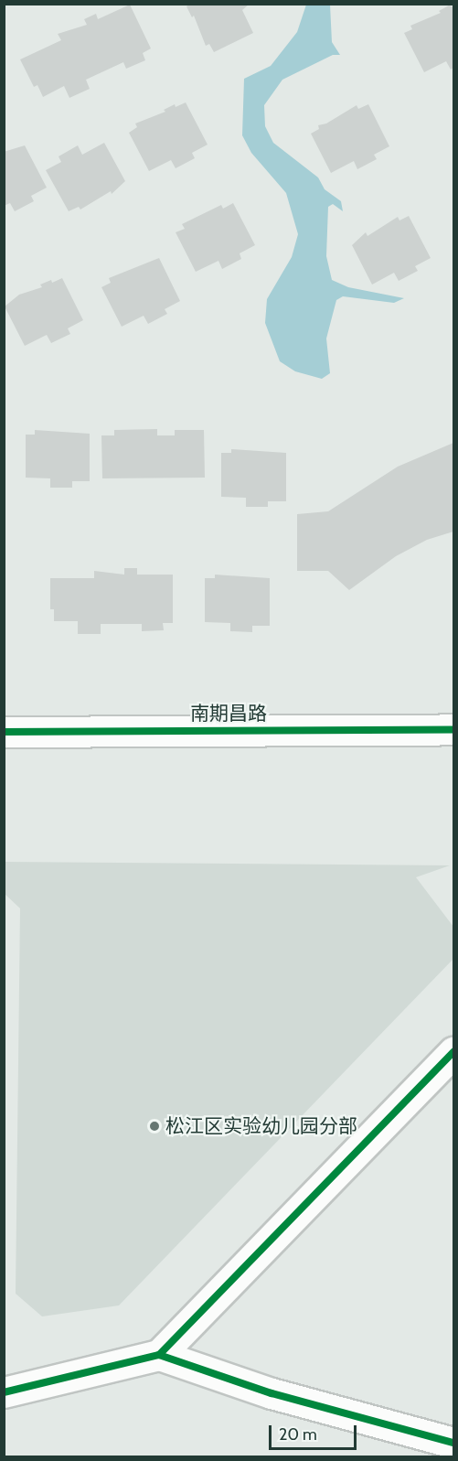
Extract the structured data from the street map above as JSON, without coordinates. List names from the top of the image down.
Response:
{
  "streets": {
    "street": ["南期昌路"]
  },
  "places": ["松江区实验幼儿园分部"],
  "scale_bar": "20 m"
}
